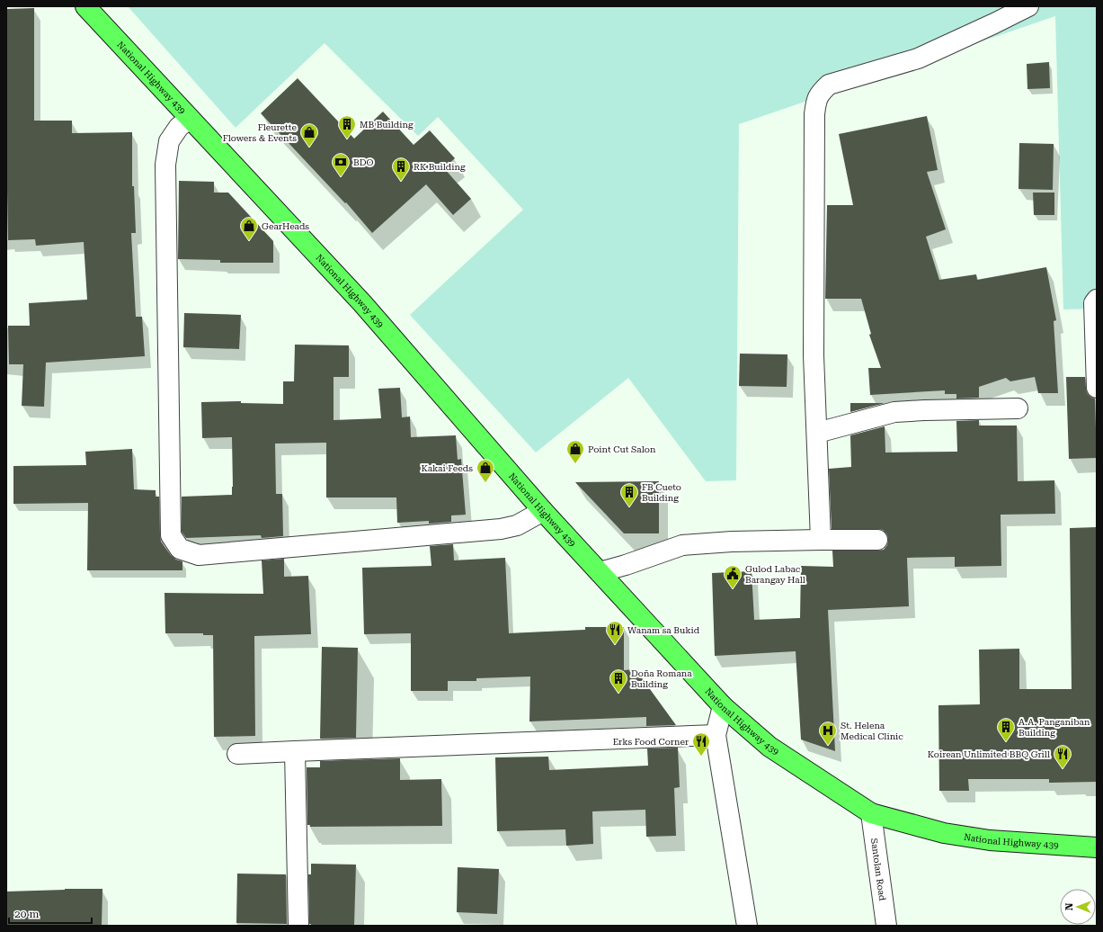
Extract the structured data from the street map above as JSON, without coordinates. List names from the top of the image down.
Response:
{
  "streets": {
    "main road": ["National Highway 439"],
    "street": ["Santolan Road"]
  },
  "crossings": [
    ["National Highway 439", "Santolan Road"]
  ],
  "places": {
    "building": [
      "MB Building",
      "RK Building",
      "FB Cueto Building",
      "Doña Romana Building",
      "A.A. Panganiban Building"
    ],
    "shop": [
      "Fleurette Flowers & Events",
      "GearHeads",
      "Point Cut Salon",
      "Kakai Feeds"
    ],
    "bank": ["BDO"],
    "public building": ["Gulod Labac Barangay Hall"],
    "restaurant": ["Wanam sa Bukid", "Erks Food Corner", "Koirean Unlimited BBQ Grill"],
    "hospital": ["St. Helena Medical Clinic"]
  },
  "scale_bar": "20 m",
  "north": "left"
}
